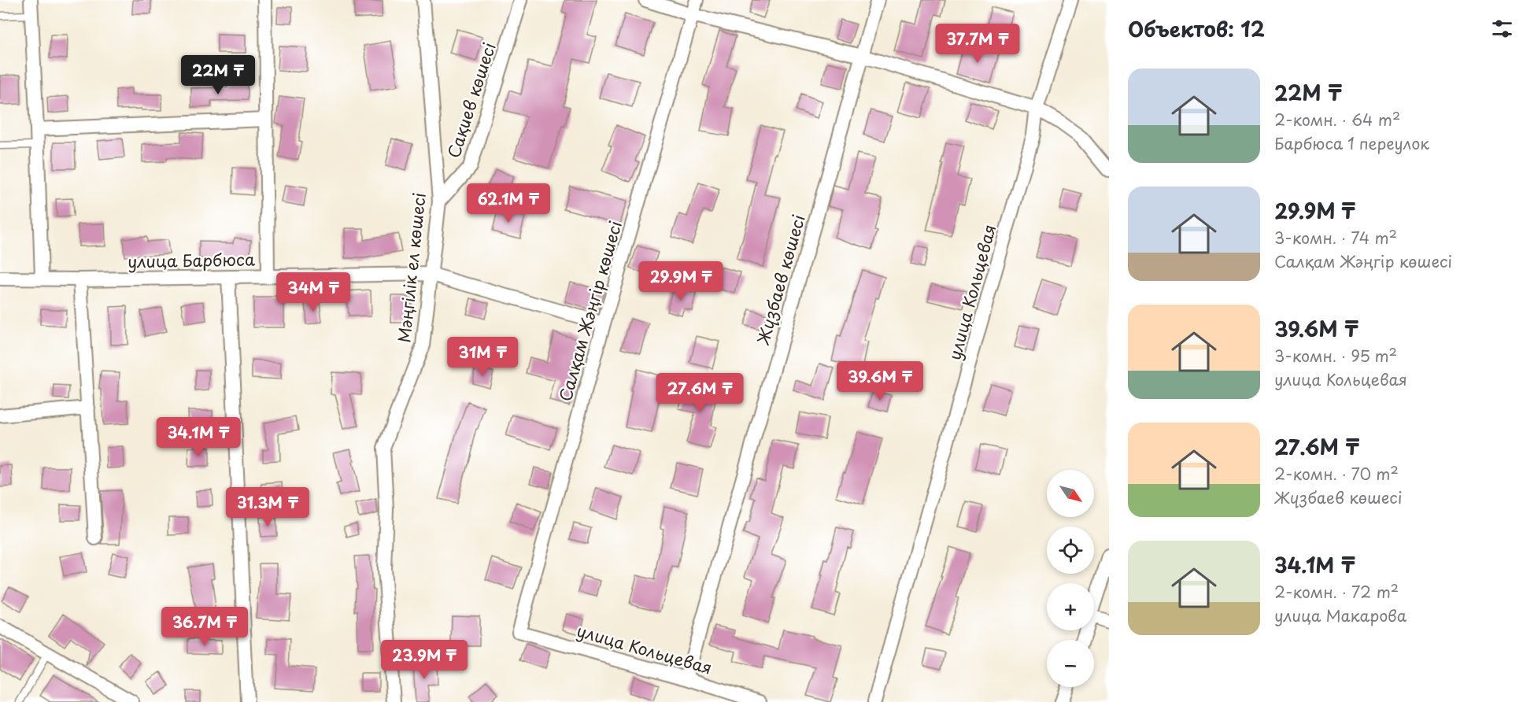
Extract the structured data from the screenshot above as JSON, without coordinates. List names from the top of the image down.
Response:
{
  "streets": {
    "street": [
      "Сақиев көшесі",
      "улица Барбюса",
      "Мәңгілік ел көшесі",
      "Жүзбаев көшесі",
      "улица Кольцевая",
      "Салқам Жәңгір көшесі"
    ]
  },
  "crossings": [
    ["Сақиев көшесі", "Мәңгілік ел көшесі"],
    ["улица Барбюса", "Мәңгілік ел көшесі"],
    ["улица Барбюса", "Салқам Жәңгір көшесі"],
    ["Жүзбаев көшесі", "улица Кольцевая"],
    ["улица Кольцевая", "Салқам Жәңгір көшесі"]
  ],
  "north": "bottom right",
  "page": {
    "heading": "Объектов: 12",
    "price": [
      "37.7M ₸",
      "22M ₸",
      "62.1M ₸",
      "29.9M ₸",
      "34M ₸",
      "31M ₸",
      "39.6M ₸",
      "27.6M ₸",
      "34.1M ₸",
      "31.3M ₸",
      "36.7M ₸",
      "23.9M ₸"
    ],
    "list": [
      {
        "name": "22M ₸",
        "note": "2-комн. · 64 m² · Барбюса 1 переулок"
      },
      {
        "name": "29.9M ₸",
        "note": "3-комн. · 74 m² · Салқам Жәңгір көшесі"
      },
      {
        "name": "39.6M ₸",
        "note": "3-комн. · 95 m² · улица Кольцевая"
      },
      {
        "name": "27.6M ₸",
        "note": "2-комн. · 70 m² · Жүзбаев көшесі"
      },
      {
        "name": "34.1M ₸",
        "note": "2-комн. · 72 m² · улица Макарова"
      }
    ],
    "map_buttons": ["+", "−"]
  }
}
